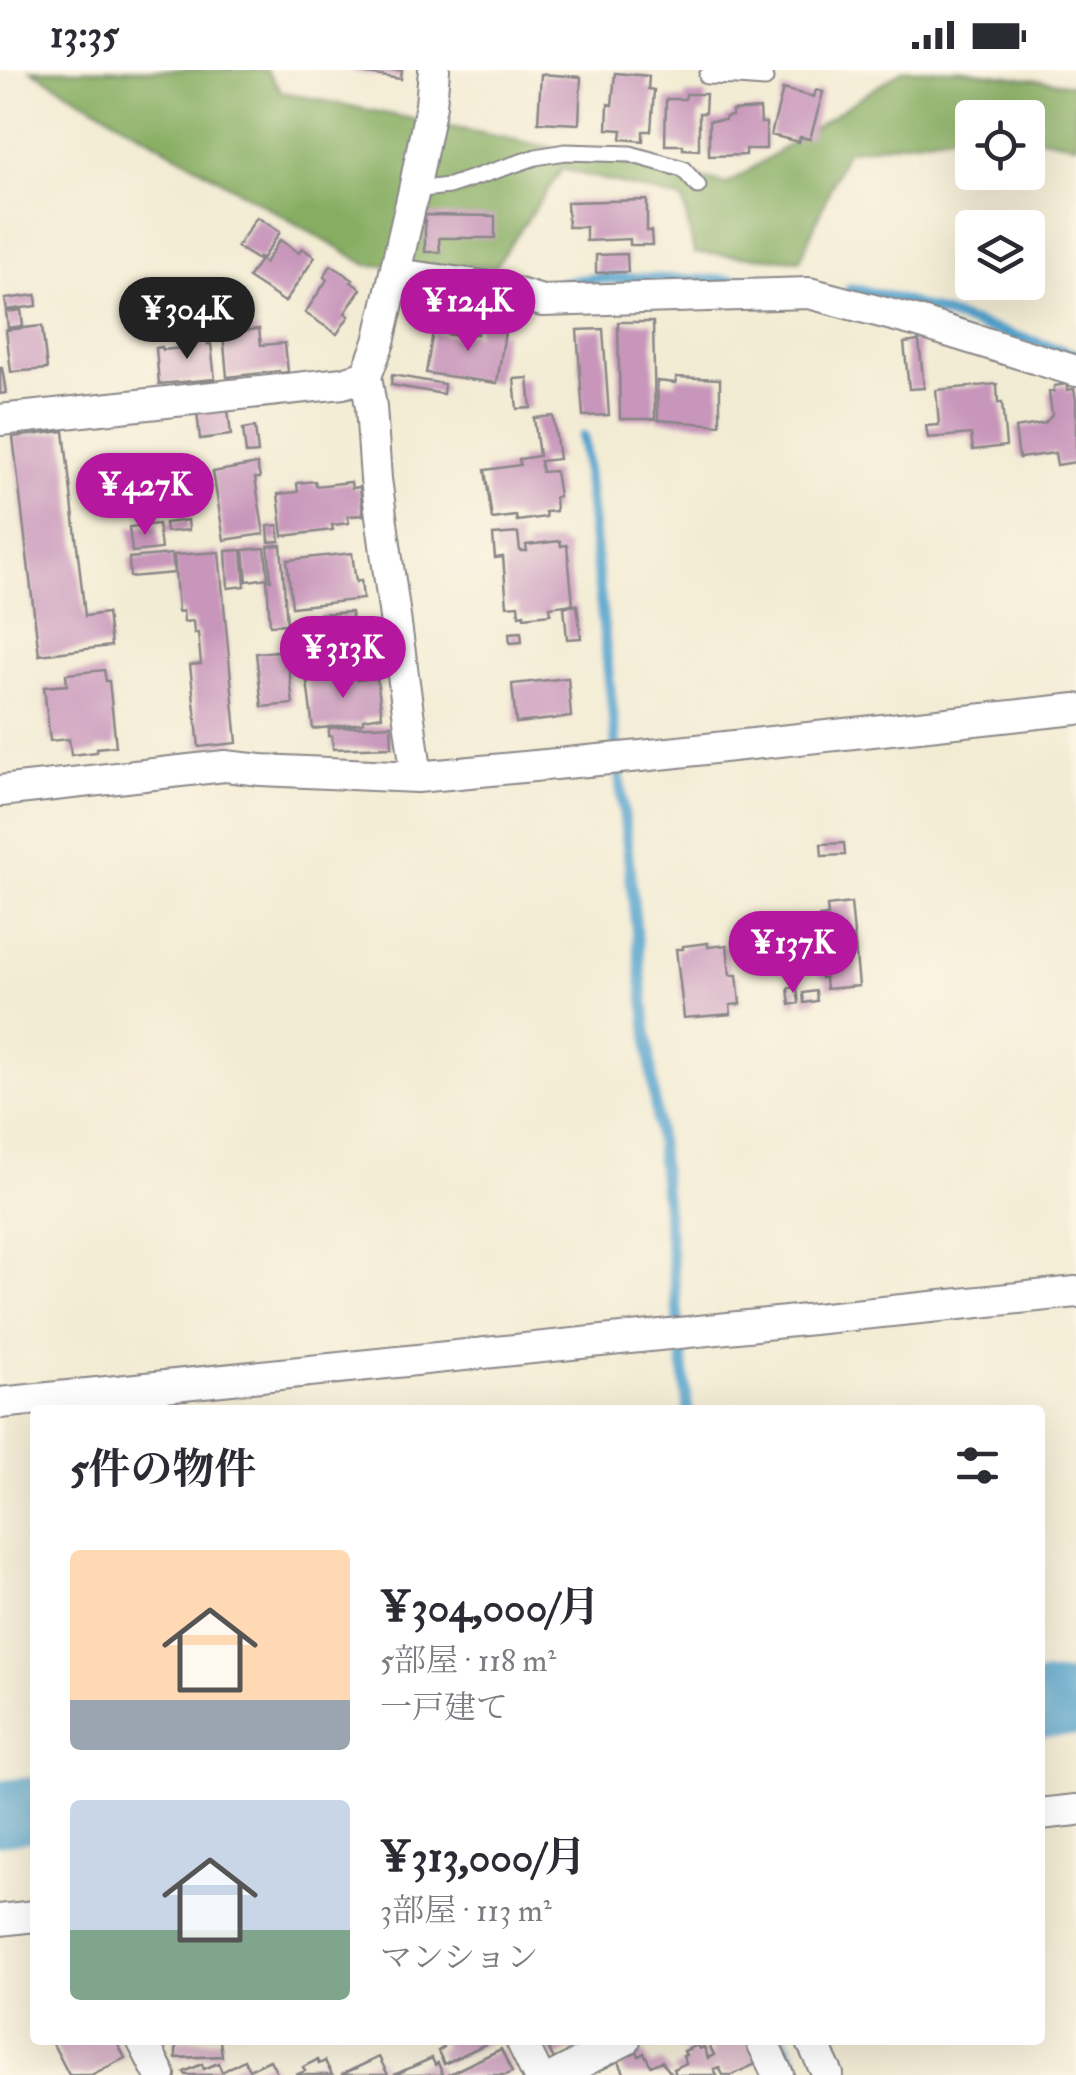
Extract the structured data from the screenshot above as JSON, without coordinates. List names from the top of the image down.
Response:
{
  "page": {
    "status": "13:35",
    "price": [
      "¥124K",
      "¥304K",
      "¥427K",
      "¥313K",
      "¥137K"
    ],
    "heading": "5件の物件",
    "list": [
      {
        "name": "¥304,000/月",
        "note": "5部屋 · 118 m² · 一戸建て"
      },
      {
        "name": "¥313,000/月",
        "note": "3部屋 · 113 m² · マンション"
      }
    ]
  }
}
